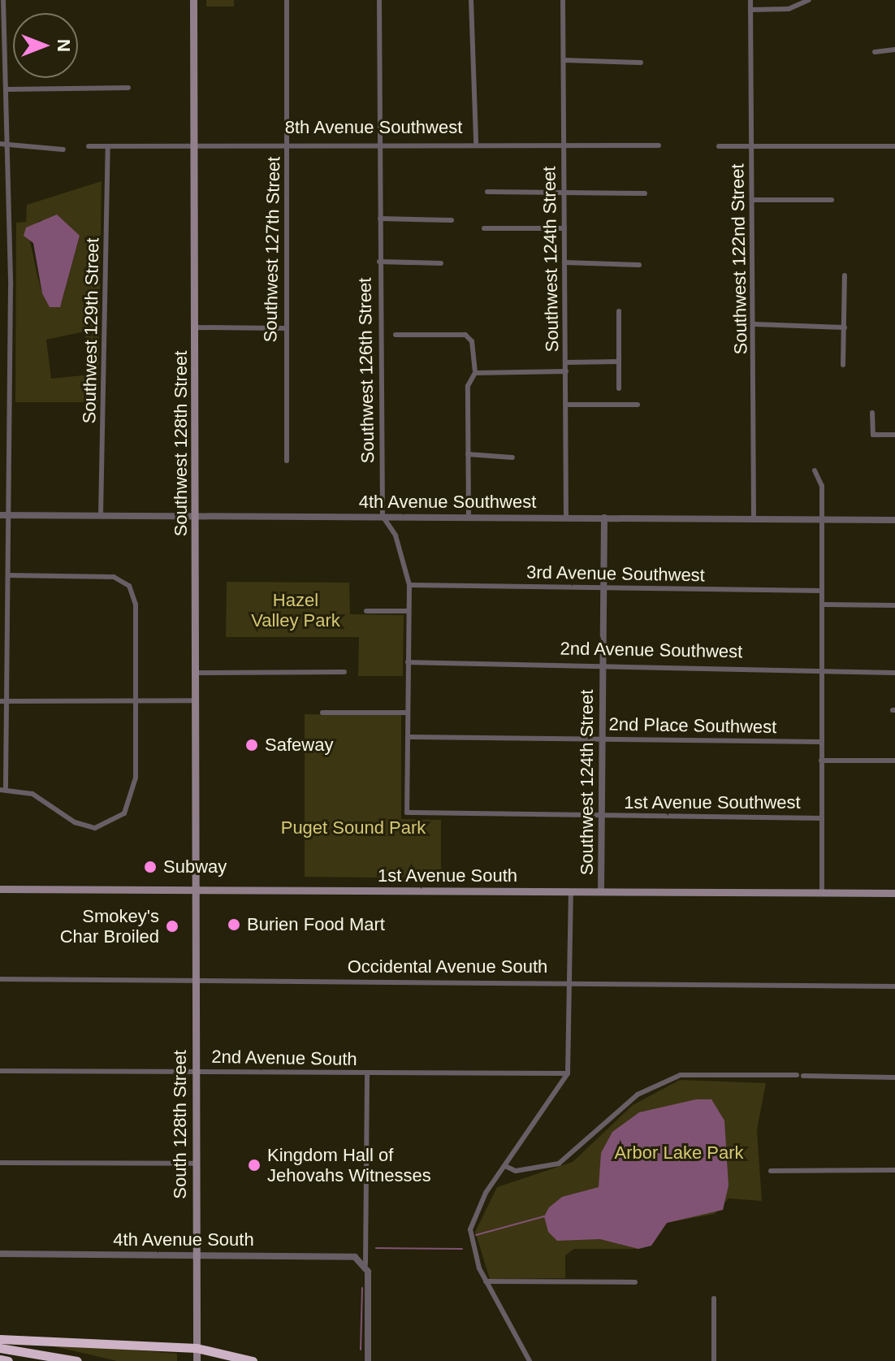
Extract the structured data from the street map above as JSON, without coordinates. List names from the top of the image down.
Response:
{
  "streets": {
    "main road": ["Southwest 128th Street", "1st Avenue South", "South 128th Street"],
    "street": [
      "8th Avenue Southwest",
      "Southwest 127th Street",
      "Southwest 124th Street",
      "Southwest 122nd Street",
      "Southwest 129th Street",
      "Southwest 126th Street",
      "4th Avenue Southwest",
      "3rd Avenue Southwest",
      "2nd Avenue Southwest",
      "2nd Place Southwest",
      "1st Avenue Southwest",
      "Occidental Avenue South",
      "2nd Avenue South",
      "4th Avenue South"
    ]
  },
  "crossings": [
    ["8th Avenue Southwest", "Southwest 127th Street"],
    ["8th Avenue Southwest", "Southwest 124th Street"],
    ["8th Avenue Southwest", "Southwest 129th Street"],
    ["8th Avenue Southwest", "Southwest 126th Street"],
    ["8th Avenue Southwest", "Southwest 128th Street"],
    ["Southwest 124th Street", "4th Avenue Southwest"],
    ["Southwest 124th Street", "3rd Avenue Southwest"],
    ["Southwest 124th Street", "2nd Avenue Southwest"],
    ["Southwest 124th Street", "2nd Place Southwest"],
    ["Southwest 124th Street", "1st Avenue Southwest"],
    ["Southwest 124th Street", "1st Avenue South"],
    ["Southwest 122nd Street", "4th Avenue Southwest"],
    ["Southwest 129th Street", "4th Avenue Southwest"],
    ["Southwest 126th Street", "4th Avenue Southwest"],
    ["Southwest 126th Street", "3rd Avenue Southwest"],
    ["Southwest 126th Street", "2nd Avenue Southwest"],
    ["Southwest 126th Street", "2nd Place Southwest"],
    ["Southwest 126th Street", "1st Avenue Southwest"],
    ["Southwest 128th Street", "4th Avenue Southwest"],
    ["Southwest 128th Street", "1st Avenue South"],
    ["Southwest 128th Street", "South 128th Street"],
    ["1st Avenue South", "South 128th Street"],
    ["Occidental Avenue South", "South 128th Street"],
    ["2nd Avenue South", "South 128th Street"],
    ["South 128th Street", "4th Avenue South"]
  ],
  "parks": ["Hazel Valley Park", "Puget Sound Park", "Arbor Lake Park"],
  "places": [
    "Safeway",
    "Subway",
    "Burien Food Mart",
    "Smokey's Char Broiled",
    "Kingdom Hall of Jehovahs Witnesses"
  ],
  "north": "right"
}
